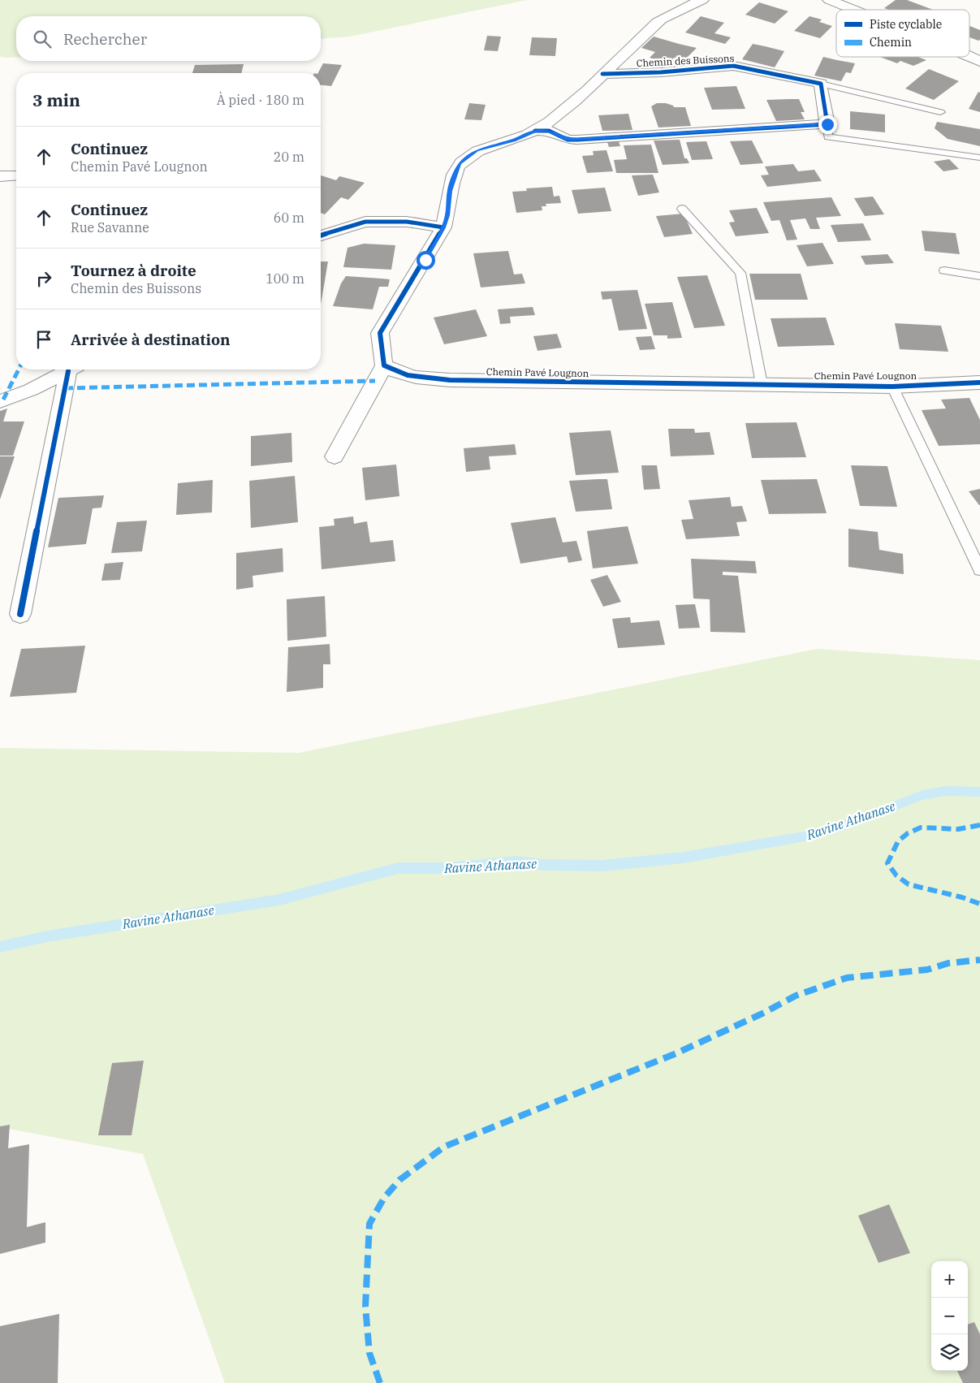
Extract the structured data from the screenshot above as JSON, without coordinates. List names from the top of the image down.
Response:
{
  "streets": {
    "street": ["Chemin des Buissons", "Chemin Pavé Lougnon"]
  },
  "water": ["Ravine Athanase"],
  "legend": ["Piste cyclable", "Chemin"],
  "page": {
    "search": "Rechercher",
    "heading": ["3 min", "À pied · 180 m"],
    "list": [
      ["Continuez", "Chemin Pavé Lougnon", "20 m"],
      ["Continuez", "Rue Savanne", "60 m"],
      ["Tournez à droite", "Chemin des Buissons", "100 m"],
      "Arrivée à destination"
    ],
    "map_buttons": ["+", "−"]
  }
}
